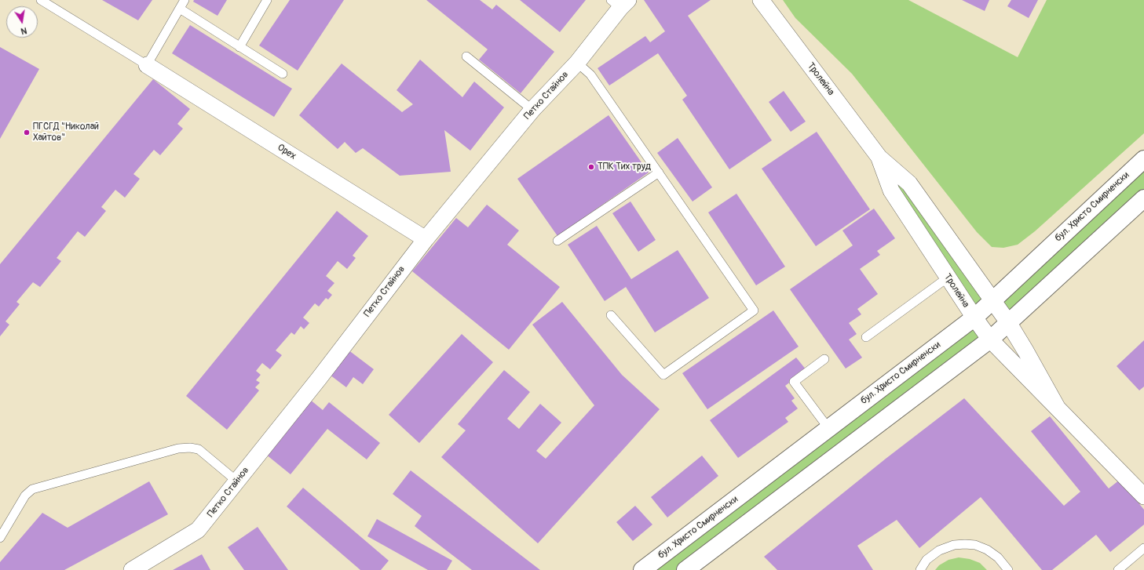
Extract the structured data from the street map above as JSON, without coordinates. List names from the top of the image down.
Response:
{
  "streets": {
    "main road": ["бул. Христо Смирненски"],
    "street": ["Тролейна", "Петко Стайнов", "Орех"]
  },
  "crossings": [
    ["Тролейна", "бул. Христо Смирненски"],
    ["Петко Стайнов", "Орех"]
  ],
  "places": ["ПГСГД \"Николай Хайтов\"", "ТПК Тих труд"],
  "north": "bottom"
}
